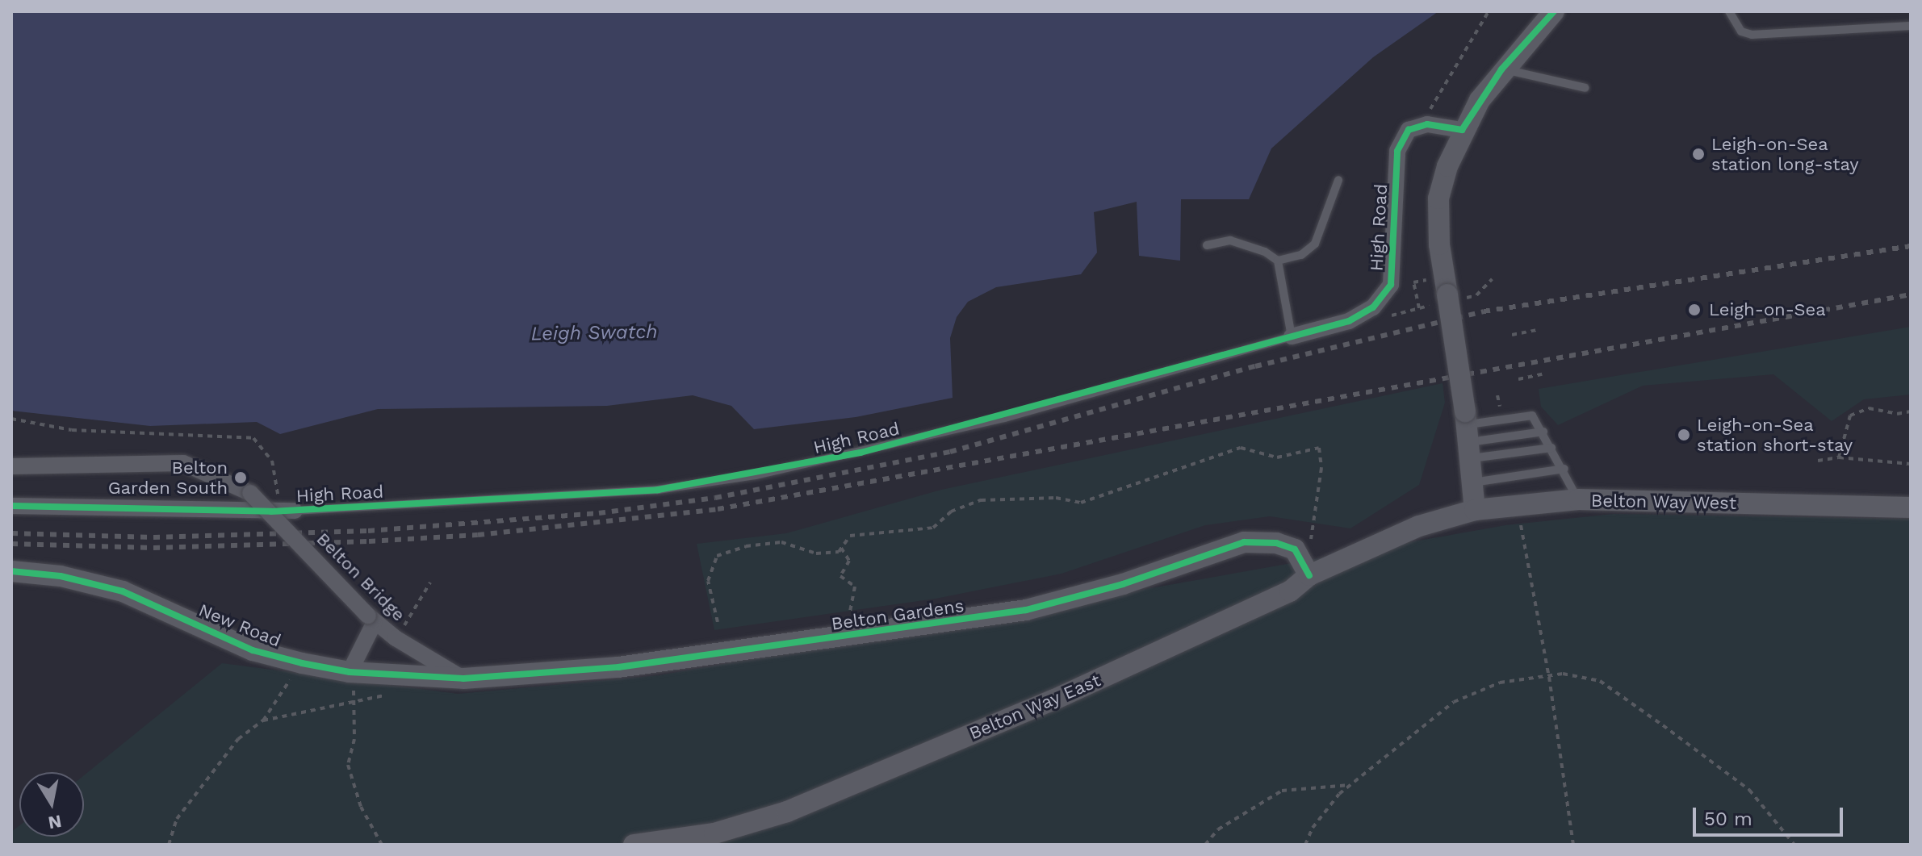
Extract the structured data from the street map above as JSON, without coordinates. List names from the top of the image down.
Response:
{
  "streets": {
    "street": [
      "High Road",
      "Belton Way West",
      "Belton Bridge",
      "Belton Gardens",
      "New Road",
      "Belton Way East"
    ]
  },
  "crossings": [
    ["Belton Way West", "Belton Way East"],
    ["Belton Bridge", "Belton Gardens"],
    ["Belton Bridge", "New Road"],
    ["Belton Gardens", "New Road"],
    ["Belton Gardens", "Belton Way East"]
  ],
  "water": ["Leigh Swatch"],
  "places": [
    "Leigh-on-Sea station long-stay",
    "Leigh-on-Sea",
    "Leigh-on-Sea station short-stay",
    "Belton Garden South"
  ],
  "scale_bar": "50 m",
  "north": "bottom"
}
